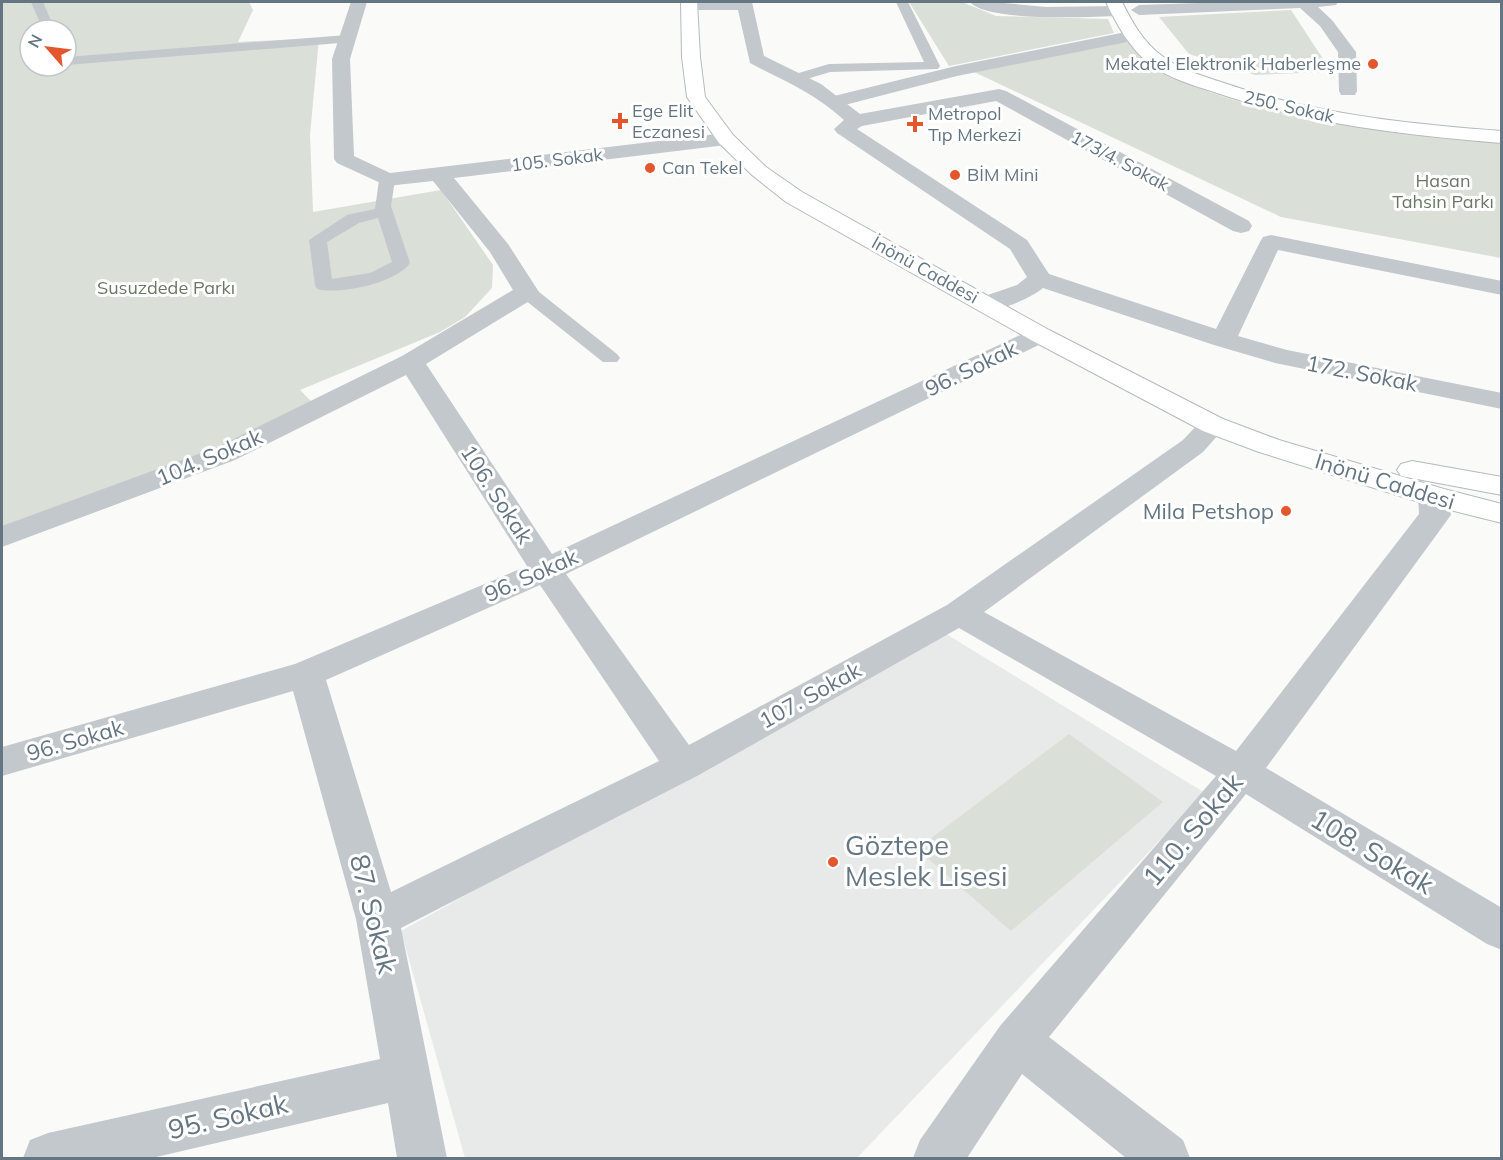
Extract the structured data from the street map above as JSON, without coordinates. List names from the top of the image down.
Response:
{
  "streets": {
    "main road": ["250. Sokak", "İnönü Caddesi"],
    "street": [
      "105. Sokak",
      "173/4. Sokak",
      "96. Sokak",
      "172. Sokak",
      "104. Sokak",
      "106. Sokak",
      "107. Sokak",
      "110. Sokak",
      "108. Sokak",
      "87. Sokak",
      "95. Sokak"
    ]
  },
  "crossings": [
    ["105. Sokak", "İnönü Caddesi"],
    ["İnönü Caddesi", "96. Sokak"],
    ["İnönü Caddesi", "107. Sokak"],
    ["İnönü Caddesi", "110. Sokak"],
    ["96. Sokak", "106. Sokak"],
    ["96. Sokak", "87. Sokak"],
    ["104. Sokak", "106. Sokak"],
    ["106. Sokak", "107. Sokak"],
    ["107. Sokak", "108. Sokak"],
    ["107. Sokak", "87. Sokak"],
    ["110. Sokak", "108. Sokak"],
    ["87. Sokak", "95. Sokak"]
  ],
  "parks": ["Hasan Tahsin Parkı", "Susuzdede Parkı"],
  "places": {
    "other": [
      "Mekatel Elektronik Haberleşme",
      "Can Tekel",
      "BİM Mini",
      "Mila Petshop",
      "Göztepe Meslek Lisesi"
    ],
    "health": ["Ege Elit Eczanesi", "Metropol Tıp Merkezi"]
  },
  "north": "top left"
}
